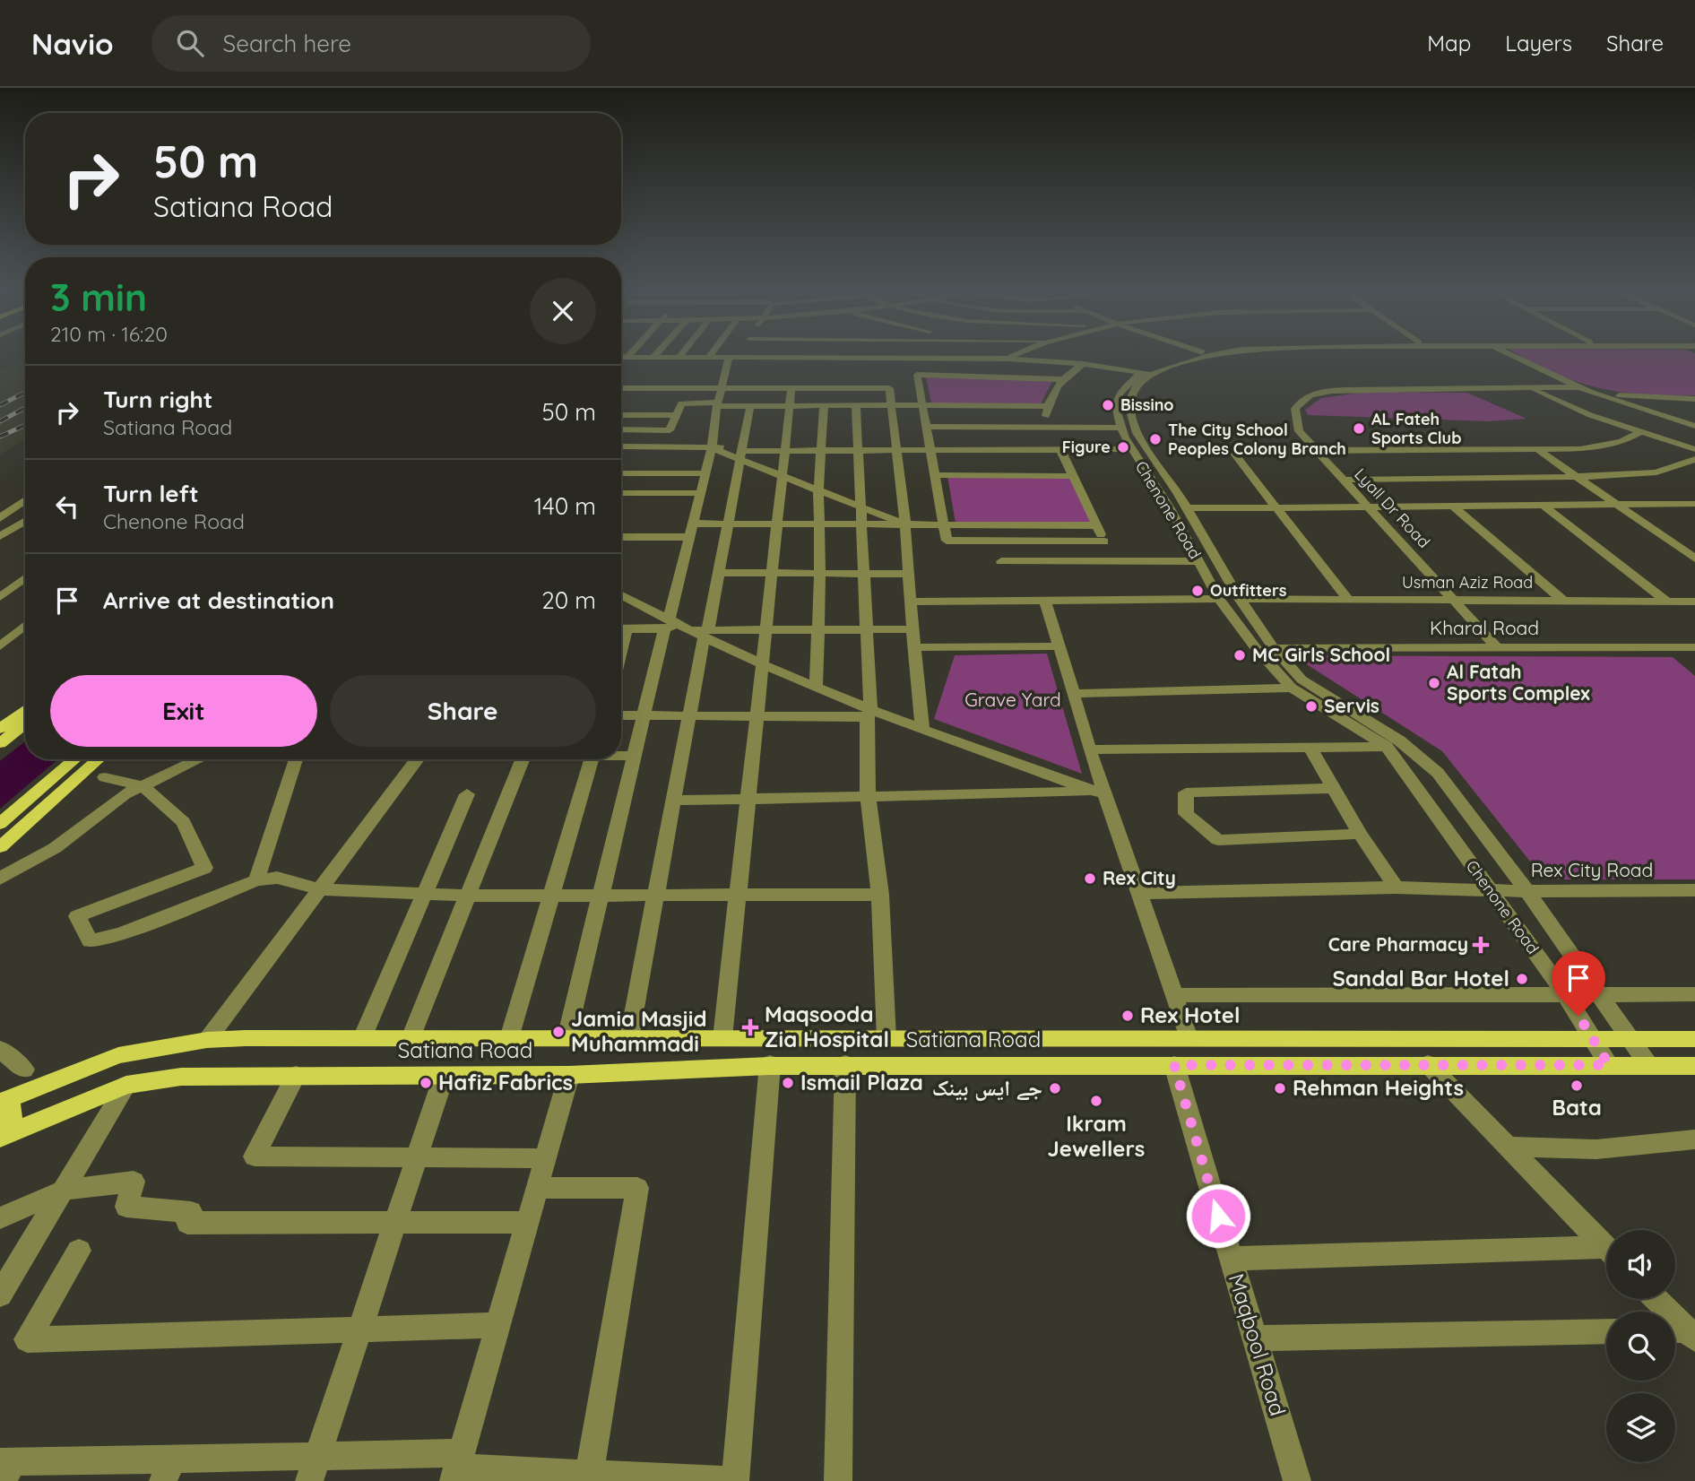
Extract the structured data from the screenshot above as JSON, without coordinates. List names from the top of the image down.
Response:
{
  "streets": {
    "main road": ["Satiana Road"],
    "street": [
      "Lyall Dr Road",
      "Chenone Road",
      "Usman Aziz Road",
      "Kharal Road",
      "Rex City Road",
      "Maqbool Road"
    ]
  },
  "crossings": [
    ["Lyall Dr Road", "Usman Aziz Road"],
    ["Lyall Dr Road", "Kharal Road"],
    ["Chenone Road", "Usman Aziz Road"],
    ["Chenone Road", "Kharal Road"],
    ["Chenone Road", "Rex City Road"],
    ["Chenone Road", "Satiana Road"],
    ["Satiana Road", "Maqbool Road"]
  ],
  "parks": ["Grave Yard"],
  "places": {
    "other": [
      "Bissino",
      "AL Fateh Sports Club",
      "The City School Peoples Colony Branch",
      "Figure",
      "Outfitters",
      "MC Girls School",
      "Al Fatah Sports Complex",
      "Servis",
      "Rex City",
      "Sandal Bar Hotel",
      "Rex Hotel",
      "Jamia Masjid Muhammadi",
      "Hafiz Fabrics",
      "Ismail Plaza",
      "Bata",
      "جے ایس بینک",
      "Rehman Heights",
      "Ikram Jewellers"
    ],
    "health": ["Care Pharmacy", "Maqsooda Zia Hospital"]
  },
  "page": {
    "header": "Navio",
    "search": "Search here",
    "nav": ["Map", "Layers", "Share"],
    "turn": ["50 m", "Satiana Road"],
    "heading": ["3 min", "210 m · 16:20"],
    "list": [
      {
        "name": "Turn right",
        "note": "Satiana Road",
        "value": "50 m"
      },
      {
        "name": "Turn left",
        "note": "Chenone Road",
        "value": "140 m"
      },
      {
        "name": "Arrive at destination",
        "value": "20 m"
      }
    ],
    "buttons": ["Exit", "Share"]
  }
}
